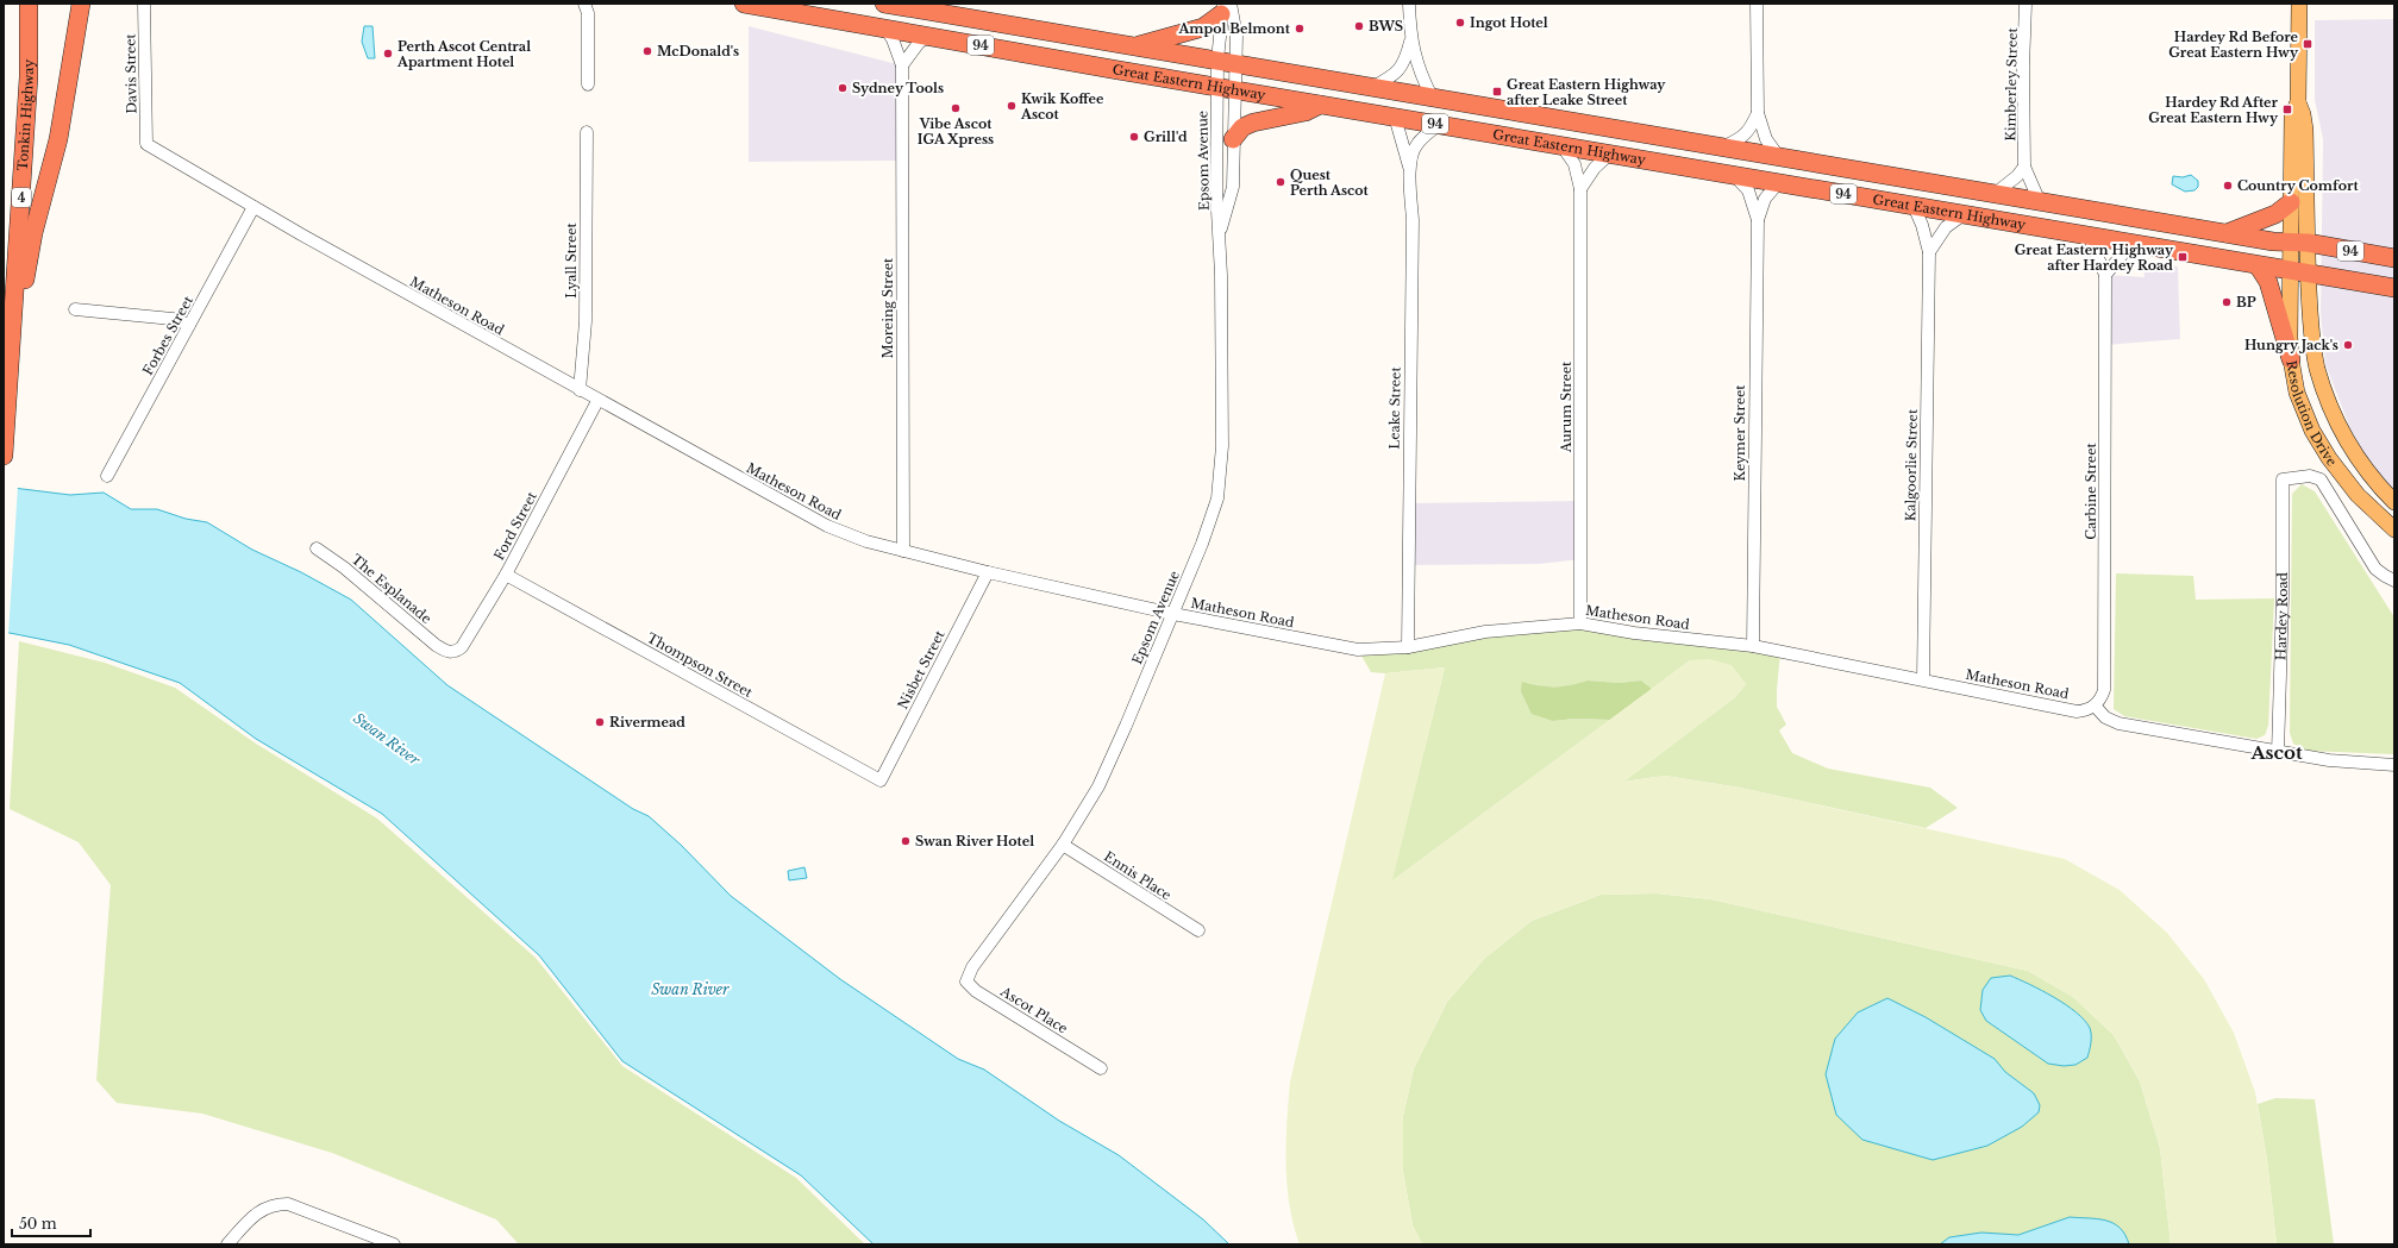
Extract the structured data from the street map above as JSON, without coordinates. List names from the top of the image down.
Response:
{
  "streets": {
    "highway": [
      "94",
      "Great Eastern Highway",
      "Tonkin Highway",
      "4"
    ],
    "main road": ["Resolution Drive"],
    "street": [
      "Davis Street",
      "Kimberley Street",
      "Epsom Avenue",
      "Lyall Street",
      "Matheson Road",
      "Moreing Street",
      "Forbes Street",
      "Aurum Street",
      "Leake Street",
      "Keymer Street",
      "Kalgoorlie Street",
      "Carbine Street",
      "Ford Street",
      "The Esplanade",
      "Hardey Road",
      "Thompson Street",
      "Nisbet Street",
      "Ennis Place",
      "Ascot Place"
    ]
  },
  "crossings": [
    ["Davis Street", "Matheson Road"],
    ["Great Eastern Highway", "Kimberley Street"],
    ["Great Eastern Highway", "Epsom Avenue"],
    ["Great Eastern Highway", "Moreing Street"],
    ["Great Eastern Highway", "Aurum Street"],
    ["Great Eastern Highway", "Leake Street"],
    ["Great Eastern Highway", "Resolution Drive"],
    ["Great Eastern Highway", "Keymer Street"],
    ["Great Eastern Highway", "Kalgoorlie Street"],
    ["Great Eastern Highway", "Carbine Street"],
    ["Epsom Avenue", "Matheson Road"],
    ["Epsom Avenue", "Ennis Place"],
    ["Epsom Avenue", "Ascot Place"],
    ["Lyall Street", "Matheson Road"],
    ["Matheson Road", "Moreing Street"],
    ["Matheson Road", "Forbes Street"],
    ["Matheson Road", "Aurum Street"],
    ["Matheson Road", "Leake Street"],
    ["Matheson Road", "Keymer Street"],
    ["Matheson Road", "Kalgoorlie Street"],
    ["Matheson Road", "Carbine Street"],
    ["Matheson Road", "Ford Street"],
    ["Matheson Road", "Nisbet Street"],
    ["Ford Street", "The Esplanade"],
    ["Ford Street", "Thompson Street"],
    ["Thompson Street", "Nisbet Street"]
  ],
  "districts": ["Ascot"],
  "water": ["Swan River"],
  "places": {
    "other": [
      "Ingot Hotel",
      "BWS",
      "Ampol Belmont",
      "McDonald's",
      "Perth Ascot Central Apartment Hotel",
      "Sydney Tools",
      "Kwik Koffee Ascot",
      "Vibe Ascot IGA Xpress",
      "Grill'd",
      "Quest Perth Ascot",
      "Country Comfort",
      "BP",
      "Hungry Jack's",
      "Rivermead",
      "Swan River Hotel"
    ],
    "transit": [
      "Hardey Rd Before Great Eastern Hwy",
      "Great Eastern Highway after Leake Street",
      "Hardey Rd After Great Eastern Hwy",
      "Great Eastern Highway after Hardey Road"
    ]
  },
  "scale_bar": "50 m"
}
